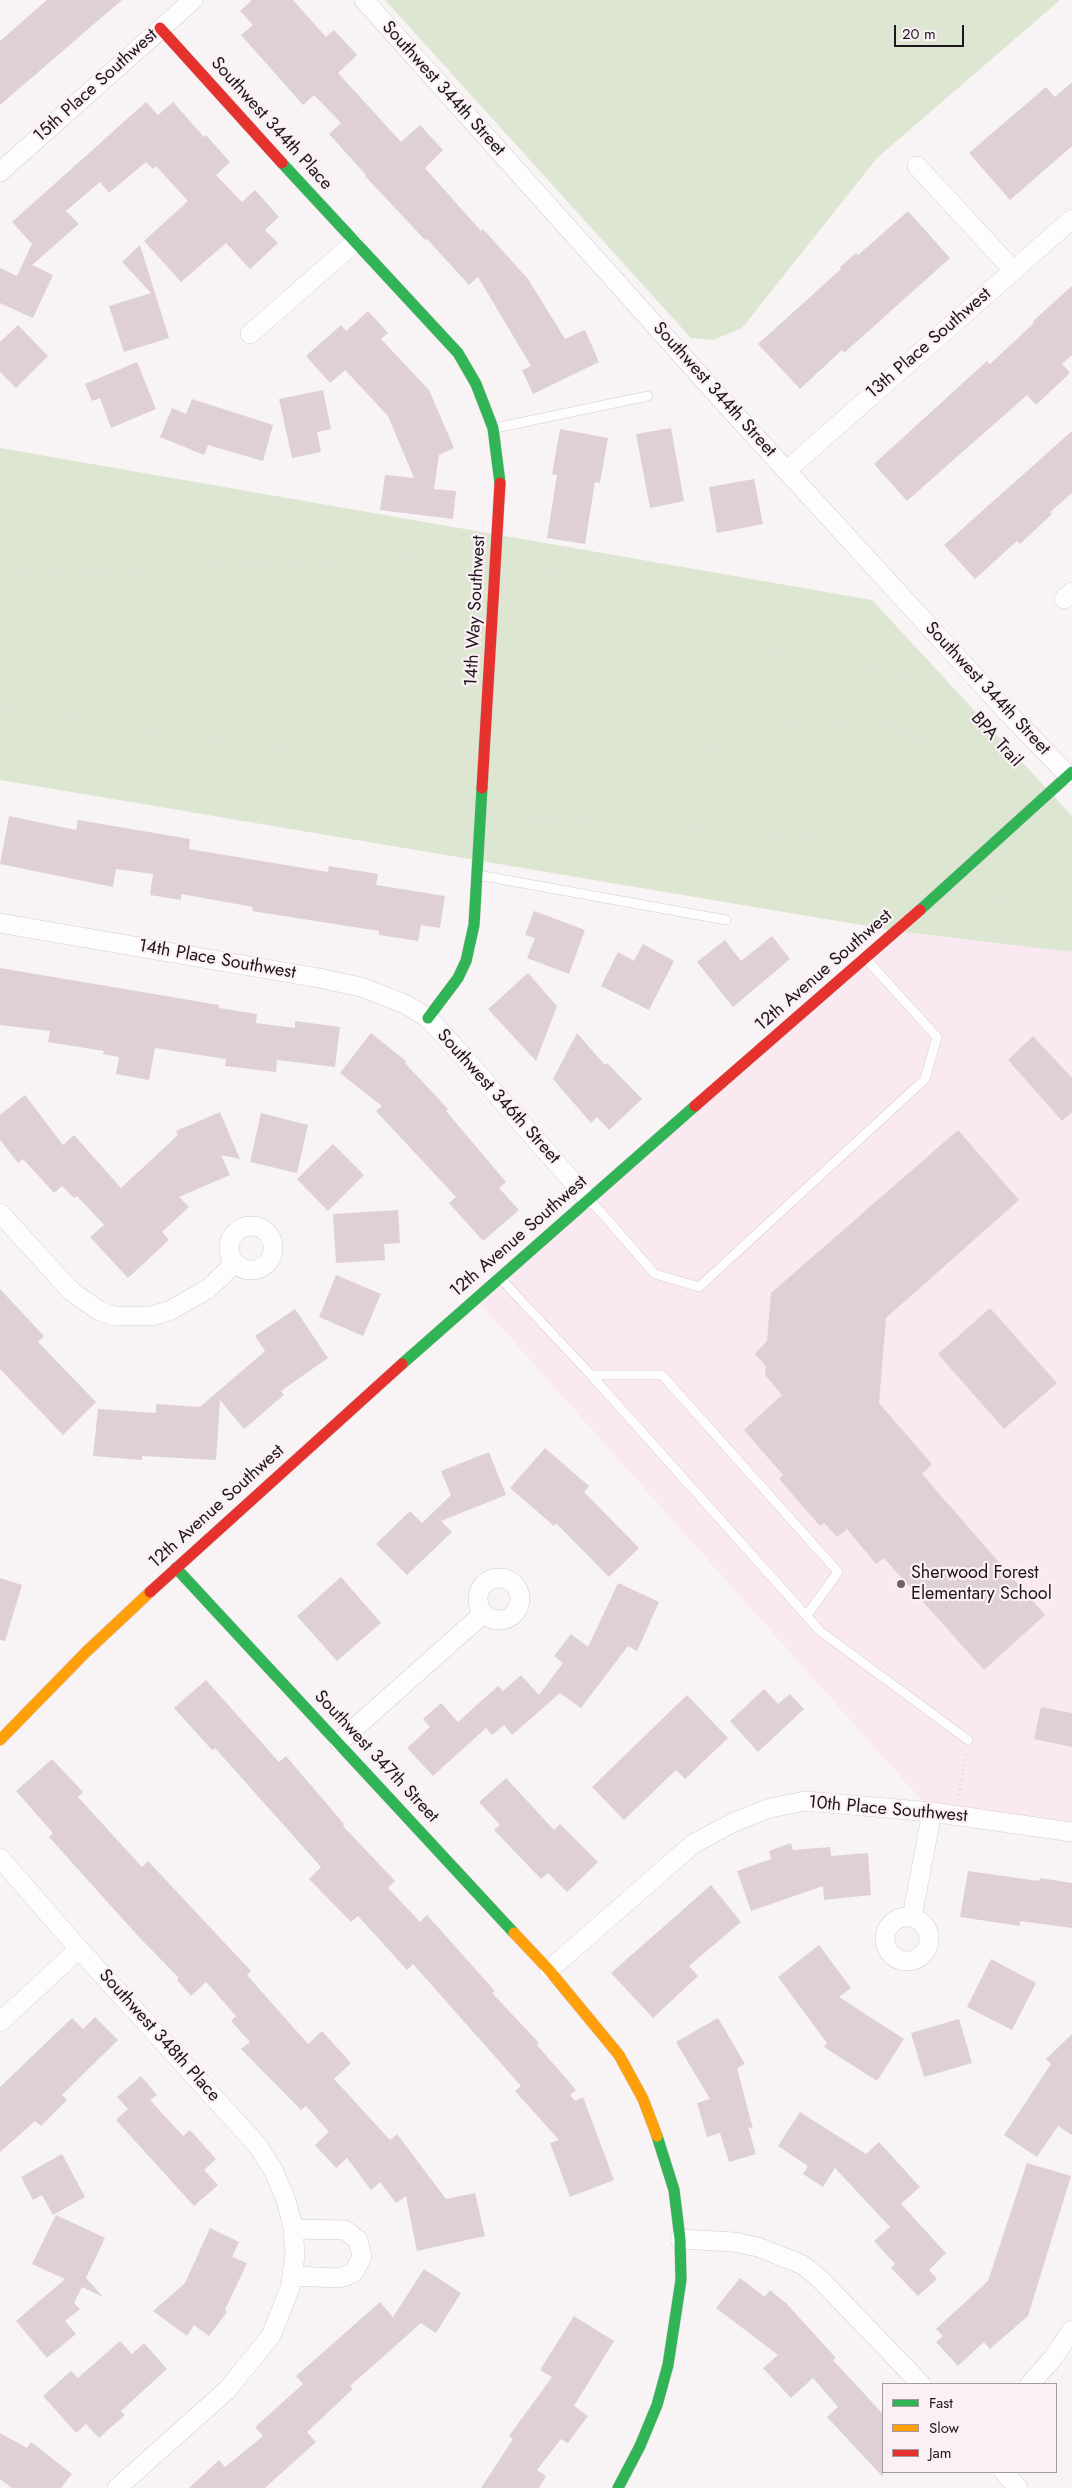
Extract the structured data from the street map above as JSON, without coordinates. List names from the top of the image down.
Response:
{
  "streets": {
    "street": [
      "15th Place Southwest",
      "Southwest 344th Street",
      "Southwest 344th Place",
      "13th Place Southwest",
      "14th Way Southwest",
      "14th Place Southwest",
      "12th Avenue Southwest",
      "Southwest 346th Street",
      "Southwest 347th Street",
      "10th Place Southwest",
      "Southwest 348th Place"
    ],
    "path": ["BPA Trail"]
  },
  "crossings": [
    ["15th Place Southwest", "Southwest 344th Place"],
    ["Southwest 344th Street", "13th Place Southwest"],
    ["Southwest 344th Street", "12th Avenue Southwest"],
    ["Southwest 344th Place", "14th Way Southwest"],
    ["14th Way Southwest", "14th Place Southwest"],
    ["14th Way Southwest", "Southwest 346th Street"],
    ["BPA Trail", "12th Avenue Southwest"],
    ["14th Place Southwest", "Southwest 346th Street"],
    ["12th Avenue Southwest", "Southwest 346th Street"],
    ["12th Avenue Southwest", "Southwest 347th Street"],
    ["Southwest 347th Street", "10th Place Southwest"]
  ],
  "places": ["Sherwood Forest Elementary School"],
  "legend": ["Fast", "Slow", "Jam"],
  "scale_bar": "20 m"
}
